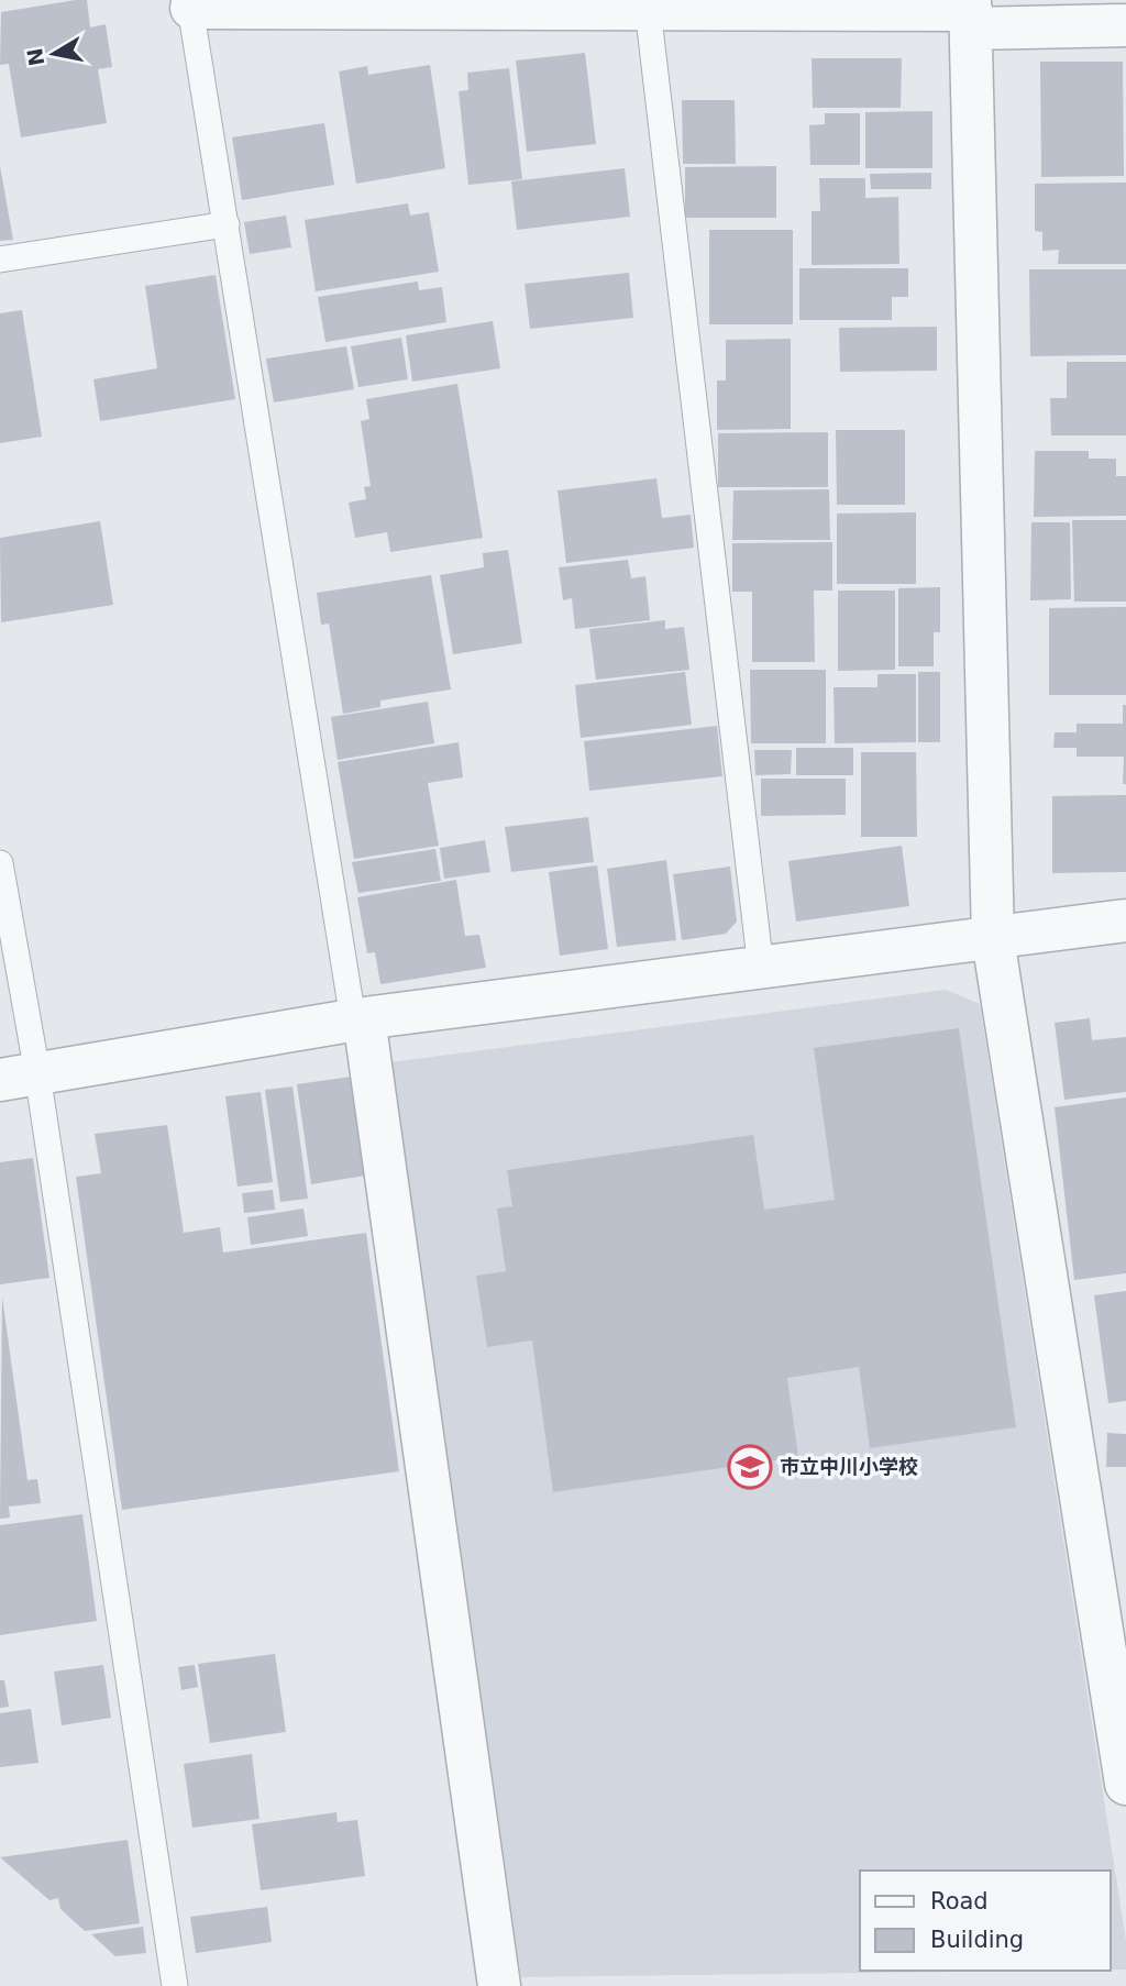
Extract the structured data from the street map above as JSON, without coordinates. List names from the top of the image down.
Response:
{
  "places": {
    "school or university": ["市立中川小学校"]
  },
  "legend": ["Road", "Building"],
  "north": "left"
}
